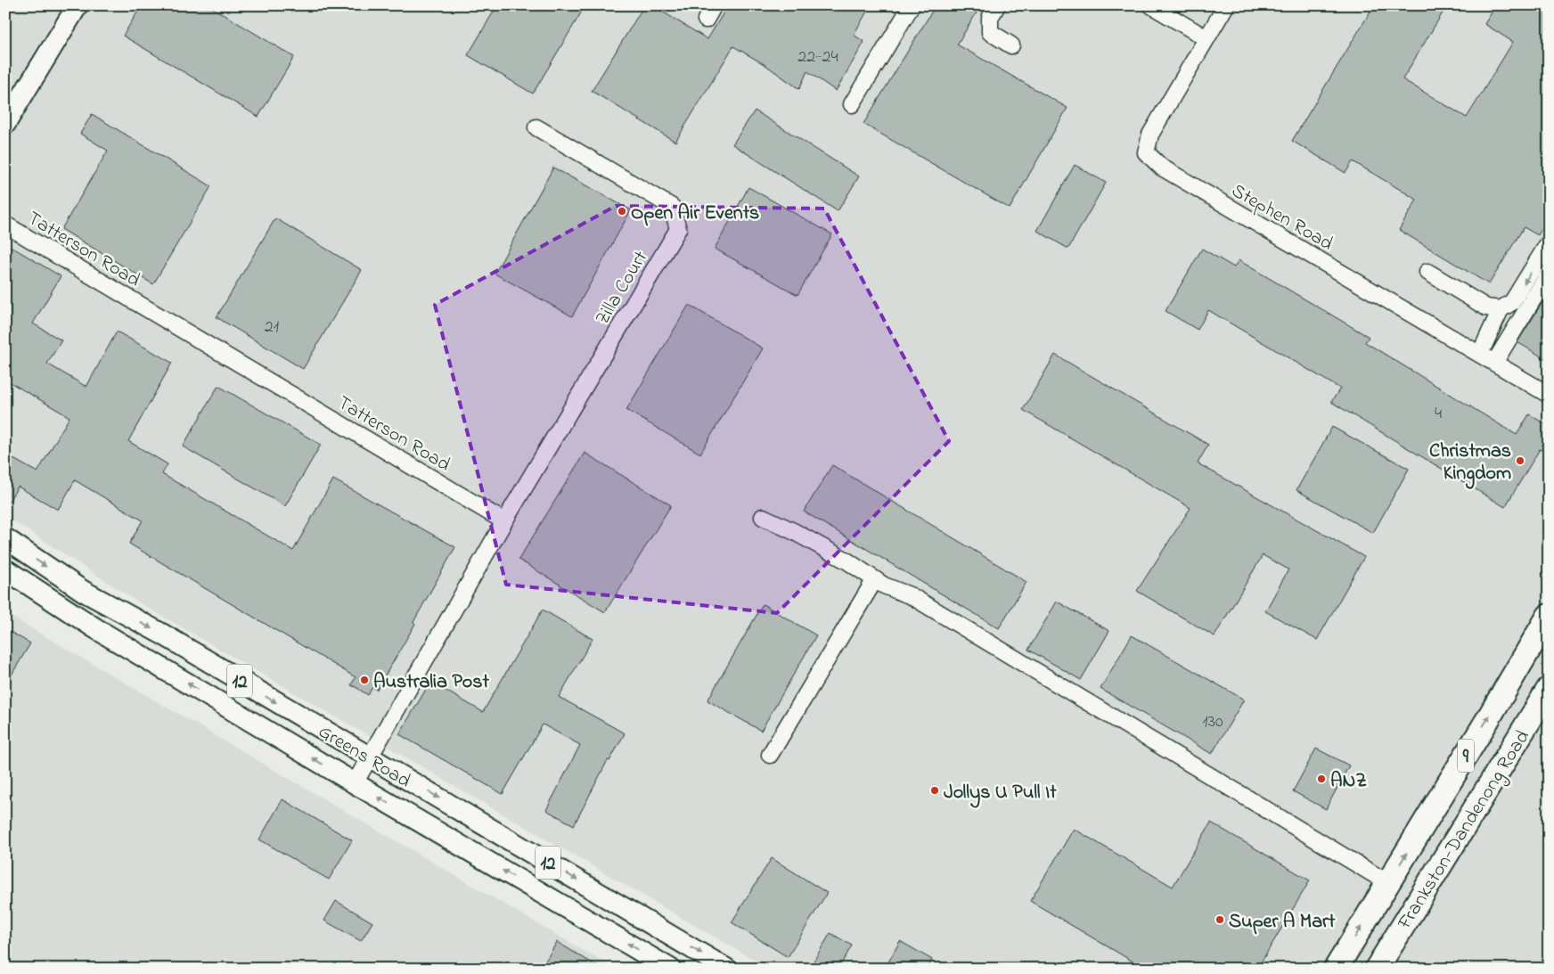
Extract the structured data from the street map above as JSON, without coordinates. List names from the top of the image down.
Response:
{
  "streets": {
    "highway": ["9", "Frankston-Dandenong Road"],
    "main road": ["12", "Greens Road"],
    "street": ["Stephen Road", "Tatterson Road", "Zilla Court"]
  },
  "crossings": [
    ["Tatterson Road", "Zilla Court"]
  ],
  "places": [
    "Open Air Events",
    "Christmas Kingdom",
    "Australia Post",
    "ANZ",
    "Jollys U Pull It",
    "Super A Mart"
  ],
  "house_numbers": [
    "22-24",
    "21",
    "4",
    "130"
  ]
}
